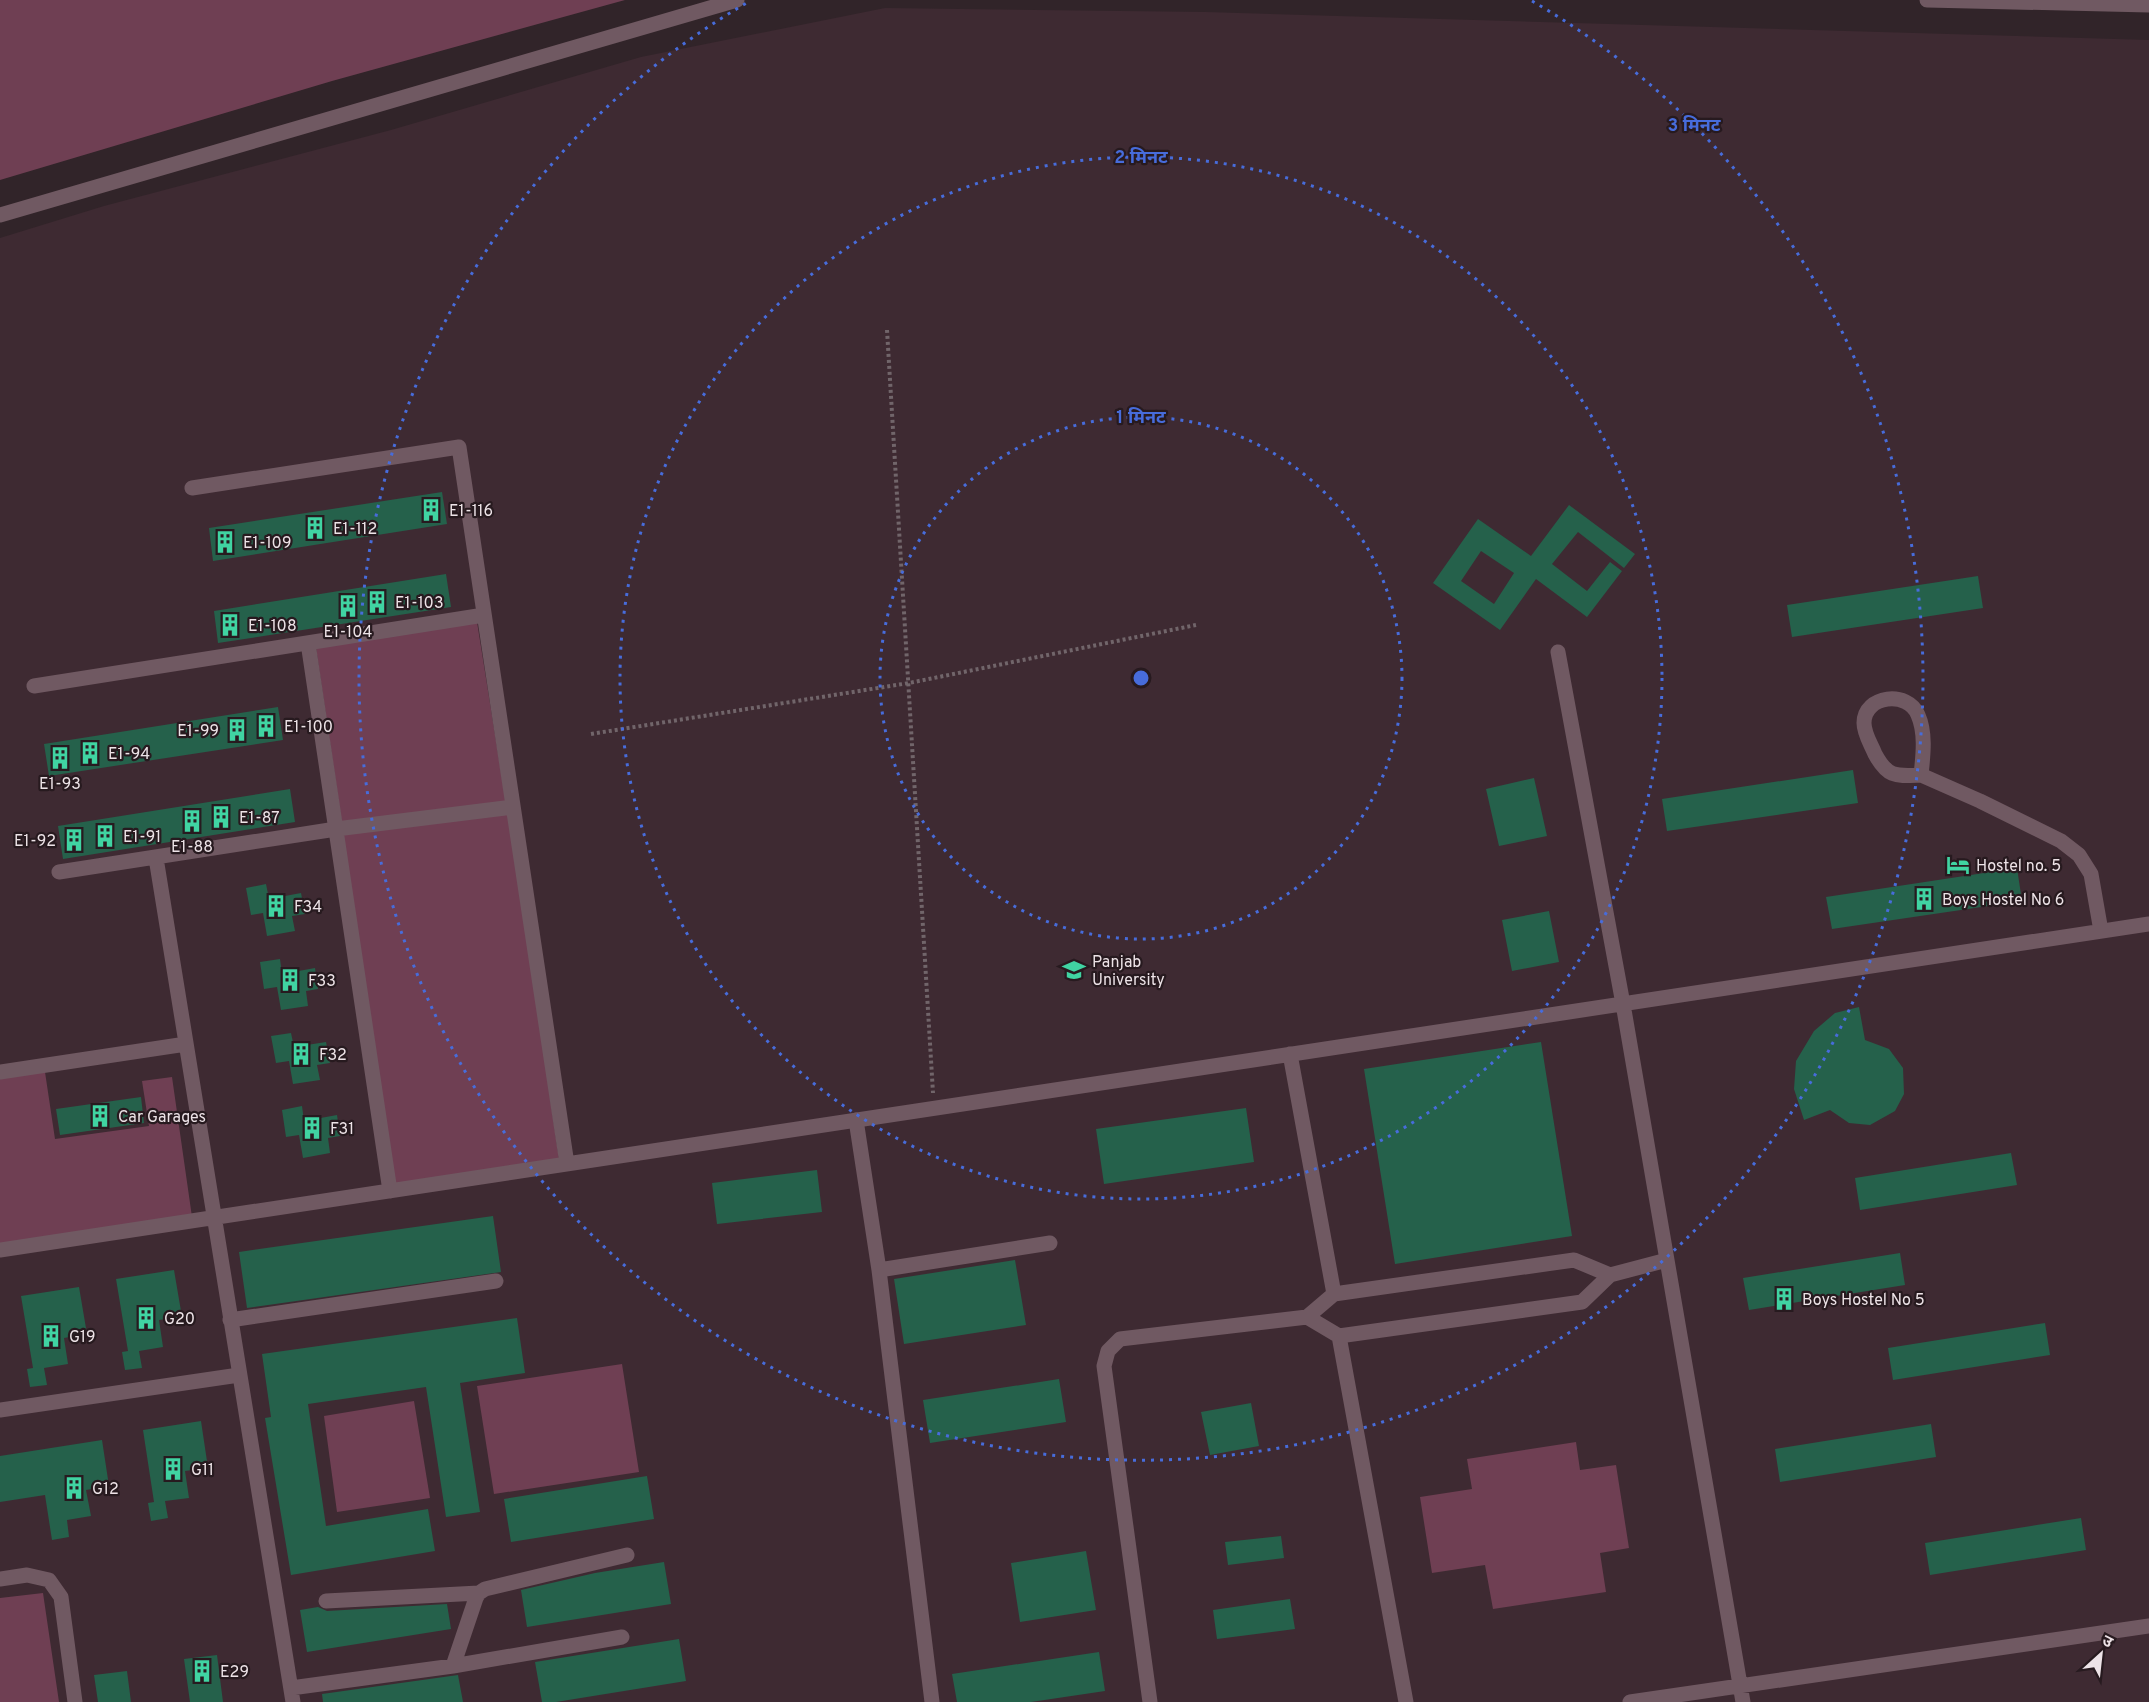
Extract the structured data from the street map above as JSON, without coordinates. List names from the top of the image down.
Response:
{
  "places": {
    "building": [
      "E1-116",
      "E1-112",
      "E1-109",
      "E1-103",
      "E1-104",
      "E1-108",
      "E1-100",
      "E1-99",
      "E1-94",
      "E1-93",
      "E1-87",
      "E1-88",
      "E1-91",
      "E1-92",
      "Boys Hostel No 6",
      "F34",
      "F33",
      "F32",
      "Car Garages",
      "F31",
      "Boys Hostel No 5",
      "G20",
      "G19",
      "G11",
      "G12",
      "E29"
    ],
    "hotel": ["Hostel no. 5"],
    "school or university": ["Panjab University"]
  },
  "north": "top right",
  "rings": ["3 मिनट", "2 मिनट", "1 मिनट"]
}
